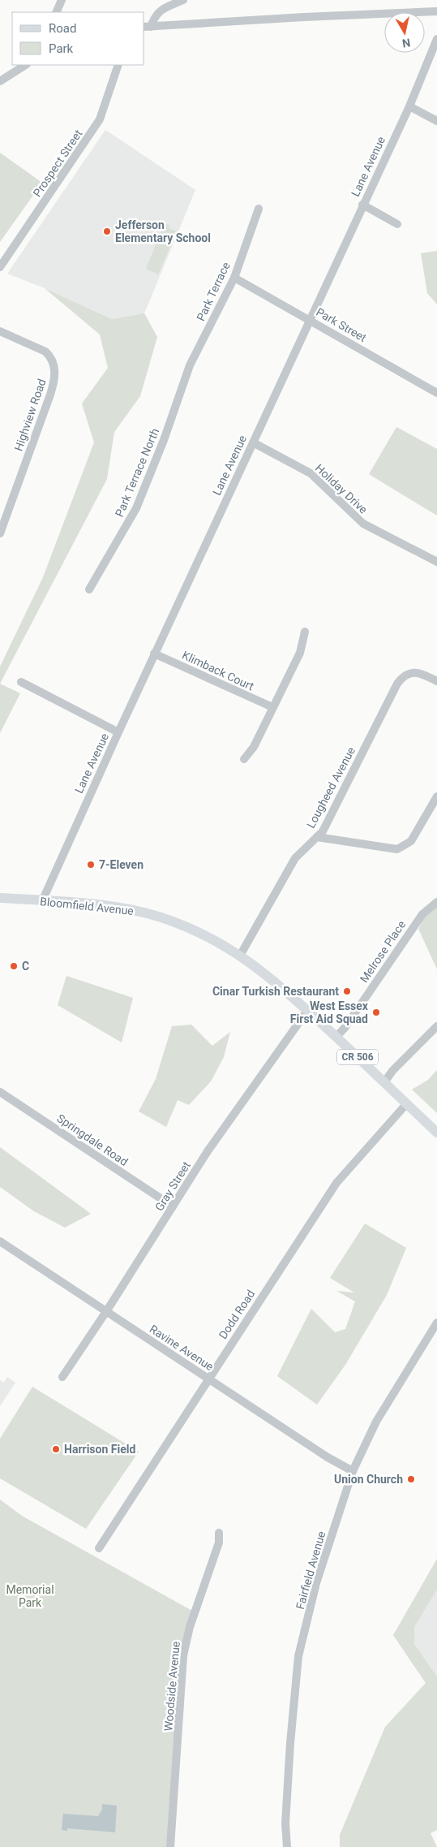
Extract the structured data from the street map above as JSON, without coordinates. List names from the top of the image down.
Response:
{
  "streets": {
    "main road": ["Bloomfield Avenue", "CR 506"],
    "street": [
      "Prospect Street",
      "Lane Avenue",
      "Park Terrace",
      "Park Street",
      "Highview Road",
      "Park Terrace North",
      "Holiday Drive",
      "Klimback Court",
      "Lougheed Avenue",
      "Melrose Place",
      "Springdale Road",
      "Gray Street",
      "Dodd Road",
      "Ravine Avenue",
      "Fairfield Avenue",
      "Woodside Avenue"
    ]
  },
  "crossings": [
    ["Lane Avenue", "Park Street"],
    ["Lane Avenue", "Holiday Drive"],
    ["Lane Avenue", "Klimback Court"],
    ["Lane Avenue", "Bloomfield Avenue"],
    ["Park Terrace", "Park Street"],
    ["Park Terrace", "Park Terrace North"],
    ["Lougheed Avenue", "Bloomfield Avenue"],
    ["Bloomfield Avenue", "Melrose Place"],
    ["Bloomfield Avenue", "Gray Street"],
    ["Bloomfield Avenue", "Dodd Road"],
    ["Springdale Road", "Gray Street"],
    ["Gray Street", "Ravine Avenue"],
    ["Dodd Road", "Ravine Avenue"],
    ["Ravine Avenue", "Fairfield Avenue"]
  ],
  "parks": ["Memorial Park"],
  "places": [
    "Jefferson Elementary School",
    "7-Eleven",
    "C",
    "Cinar Turkish Restaurant",
    "West Essex First Aid Squad",
    "Harrison Field",
    "Union Church"
  ],
  "legend": ["Road", "Park"],
  "north": "bottom"
}
